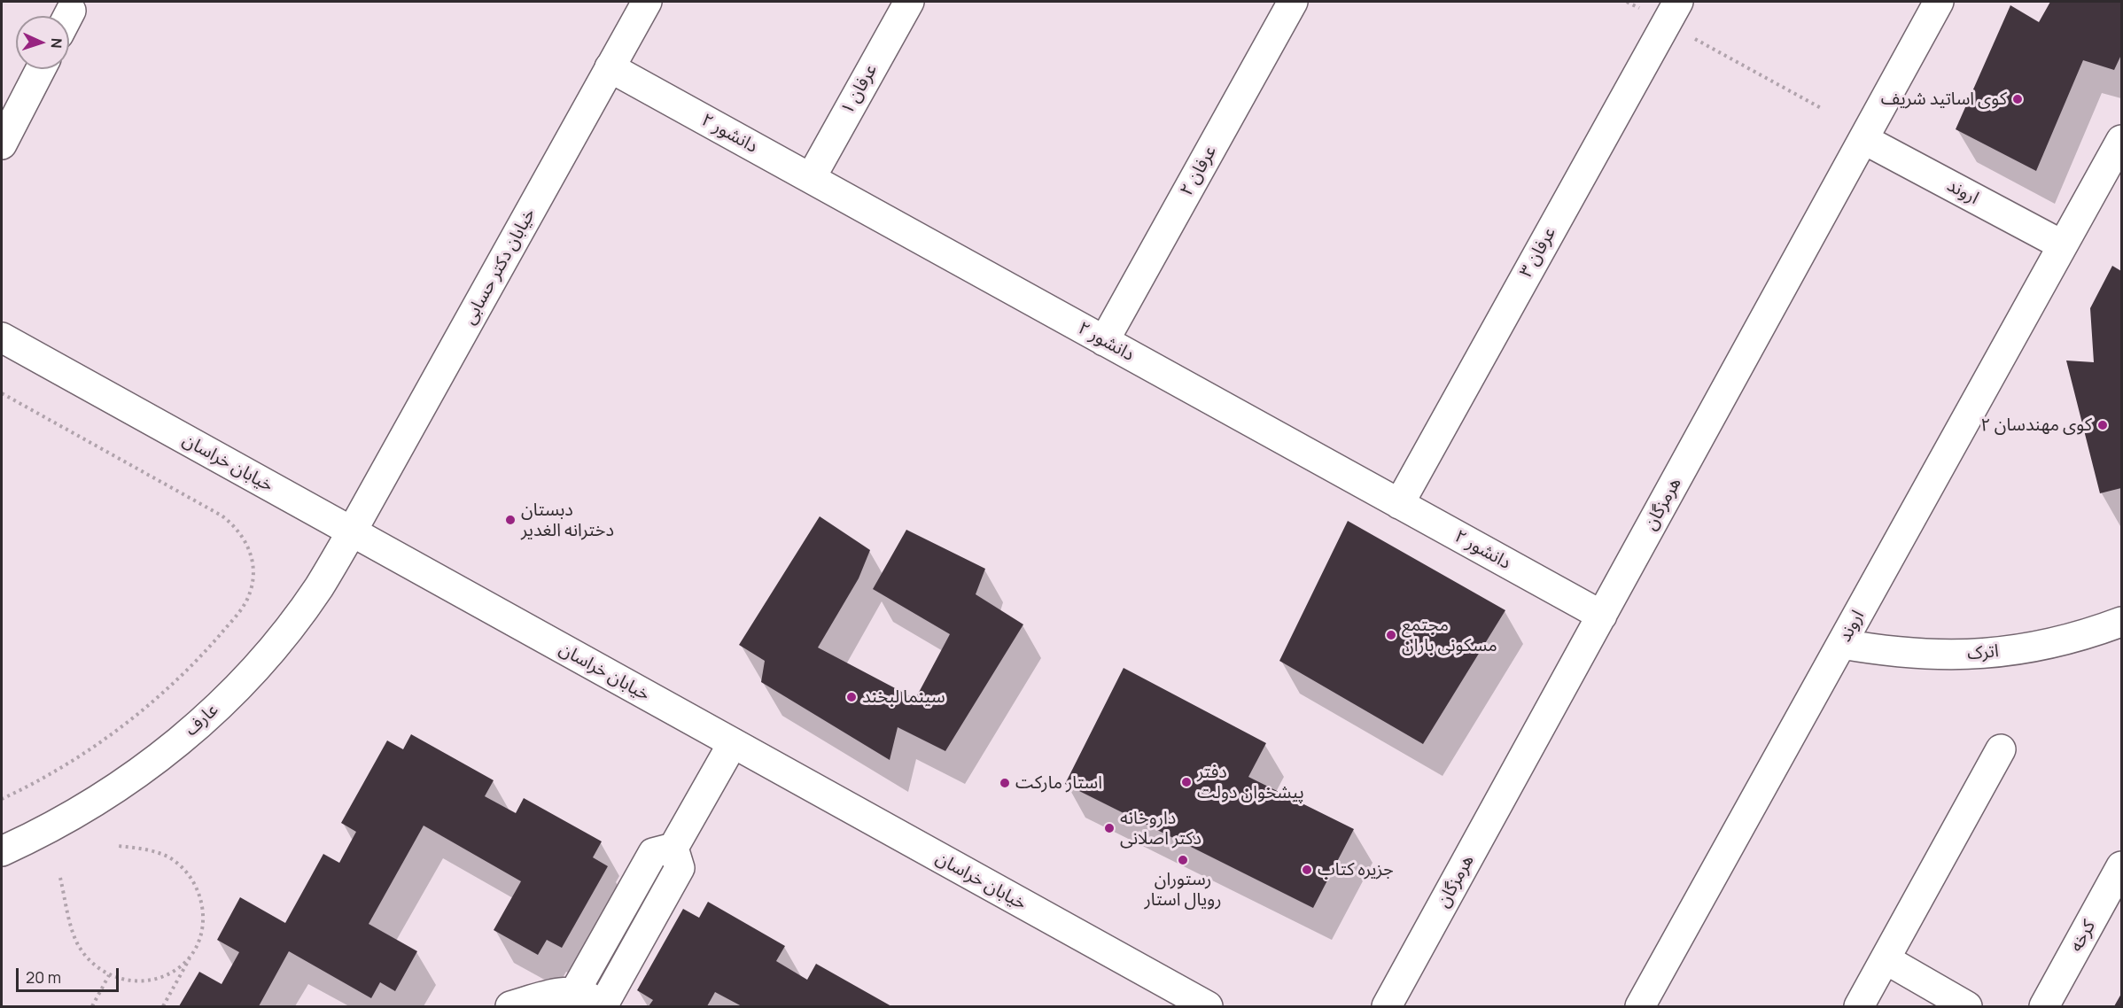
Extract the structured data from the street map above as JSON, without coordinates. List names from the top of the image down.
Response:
{
  "streets": {
    "street": [
      "عرفان ۱",
      "دانشور ۲",
      "عرفان ۲",
      "اروند",
      "عرفان ۳",
      "خیابان دکتر حسابی",
      "خیابان خراسان",
      "هرمزگان",
      "اترک",
      "عارف",
      "کرخه"
    ]
  },
  "crossings": [
    ["عرفان ۱", "دانشور ۲"],
    ["دانشور ۲", "عرفان ۲"],
    ["دانشور ۲", "عرفان ۳"],
    ["دانشور ۲", "خیابان دکتر حسابی"],
    ["دانشور ۲", "هرمزگان"],
    ["اروند", "هرمزگان"],
    ["اروند", "اترک"],
    ["خیابان دکتر حسابی", "خیابان خراسان"],
    ["خیابان دکتر حسابی", "عارف"],
    ["خیابان خراسان", "عارف"]
  ],
  "places": [
    "کوی اساتید شریف",
    "کوی مهندسان ۲",
    "دبستان دخترانه الغدیر",
    "مجتمع مسکونی باران",
    "سینما لبخند",
    "دفتر پیشخوان دولت",
    "استار مارکت",
    "داروخانه دکتر اصلانی",
    "رستوران رویال استار",
    "جزیره کتاب"
  ],
  "scale_bar": "20 m",
  "north": "right"
}
